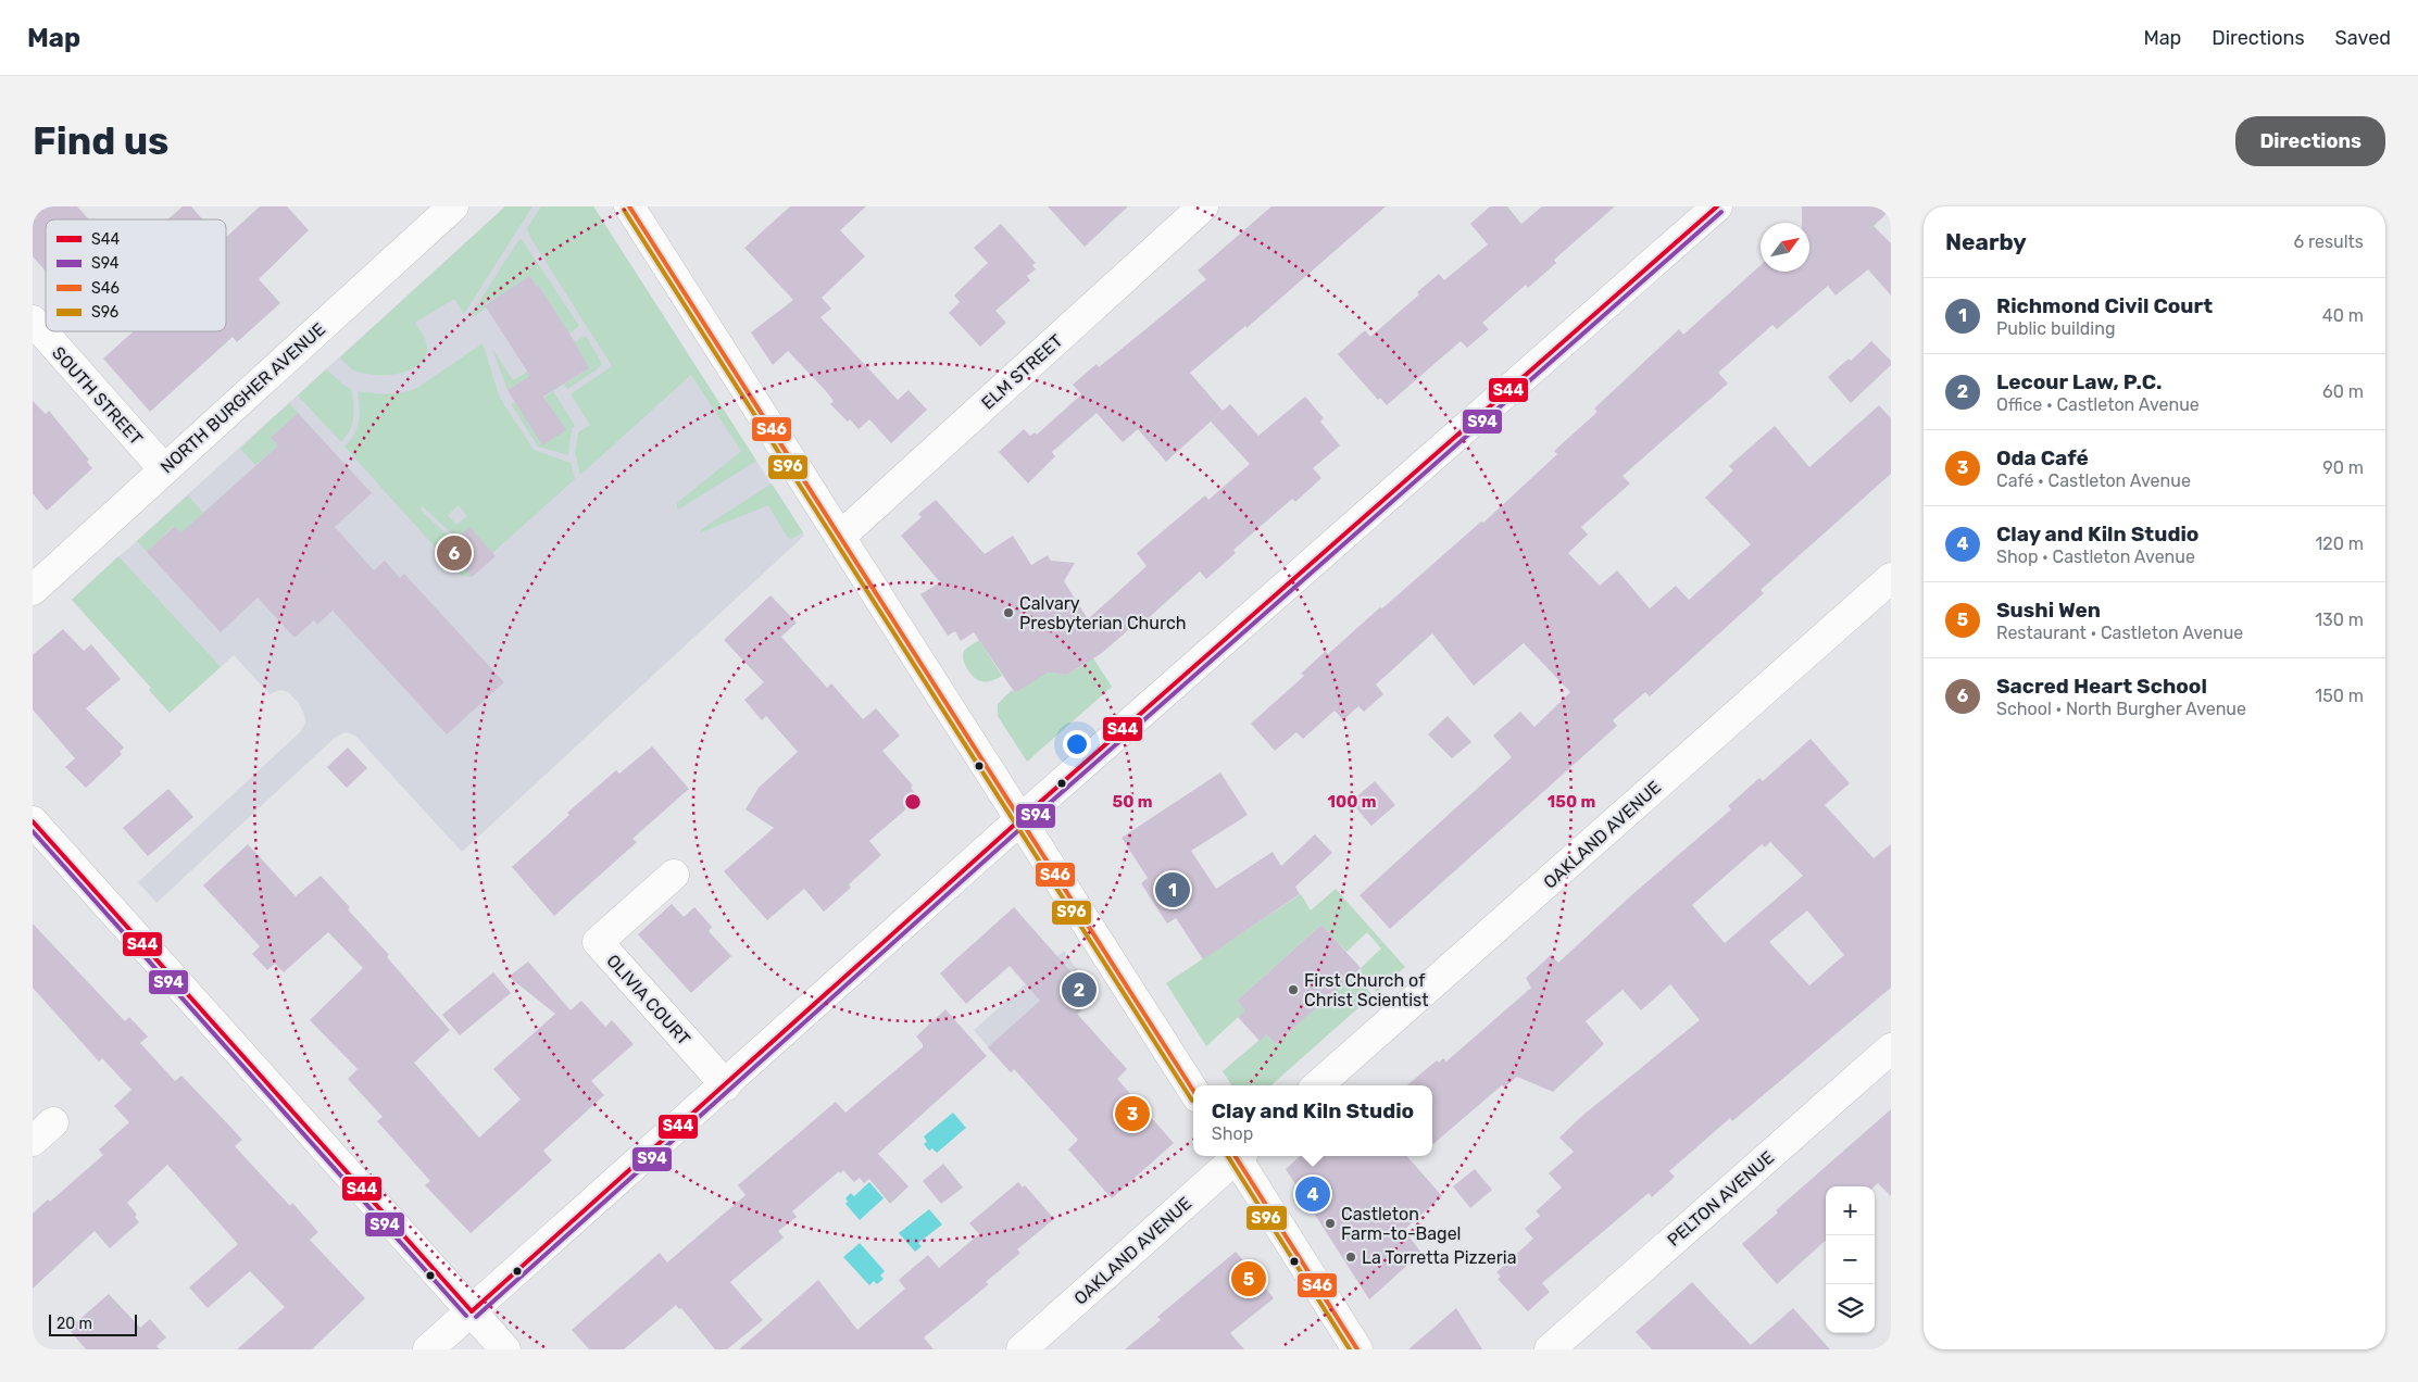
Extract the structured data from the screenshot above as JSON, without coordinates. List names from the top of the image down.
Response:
{
  "streets": {
    "street": [
      "ELM STREET",
      "SOUTH STREET",
      "NORTH BURGHER AVENUE",
      "OAKLAND AVENUE",
      "OLIVIA COURT",
      "PELTON AVENUE"
    ]
  },
  "crossings": [
    ["SOUTH STREET", "NORTH BURGHER AVENUE"]
  ],
  "places": [
    "Calvary Presbyterian Church",
    "First Church of Christ Scientist",
    "Castleton Farm-to-Bagel",
    "La Torretta Pizzeria"
  ],
  "lines": [
    "transit line S44",
    "transit line S46",
    "transit line S96",
    "transit line S94"
  ],
  "legend": [
    "S44",
    "S94",
    "S46",
    "S96"
  ],
  "scale_bar": "20 m",
  "north": "top right",
  "page": {
    "header": "Map",
    "nav": ["Map", "Directions", "Saved"],
    "buttons": "Directions",
    "title": "Find us",
    "heading": ["Nearby", "6 results"],
    "list": [
      {
        "mark": "1",
        "name": "Richmond Civil Court",
        "note": "Public building",
        "value": "40 m"
      },
      {
        "mark": "2",
        "name": "Lecour Law, P.C.",
        "note": "Office · Castleton Avenue",
        "value": "60 m"
      },
      {
        "mark": "3",
        "name": "Oda Café",
        "note": "Café · Castleton Avenue",
        "value": "90 m"
      },
      {
        "mark": "4",
        "name": "Clay and Kiln Studio",
        "note": "Shop · Castleton Avenue",
        "value": "120 m"
      },
      {
        "mark": "5",
        "name": "Sushi Wen",
        "note": "Restaurant · Castleton Avenue",
        "value": "130 m"
      },
      {
        "mark": "6",
        "name": "Sacred Heart School",
        "note": "School · North Burgher Avenue",
        "value": "150 m"
      }
    ],
    "pins": [
      "6",
      "1",
      "2",
      "3",
      "4",
      "5"
    ],
    "popup": ["Clay and Kiln Studio", "Shop"],
    "map_buttons": ["+", "−"],
    "scale": "20 m"
  },
  "rings": ["50 m", "100 m", "150 m"]
}
